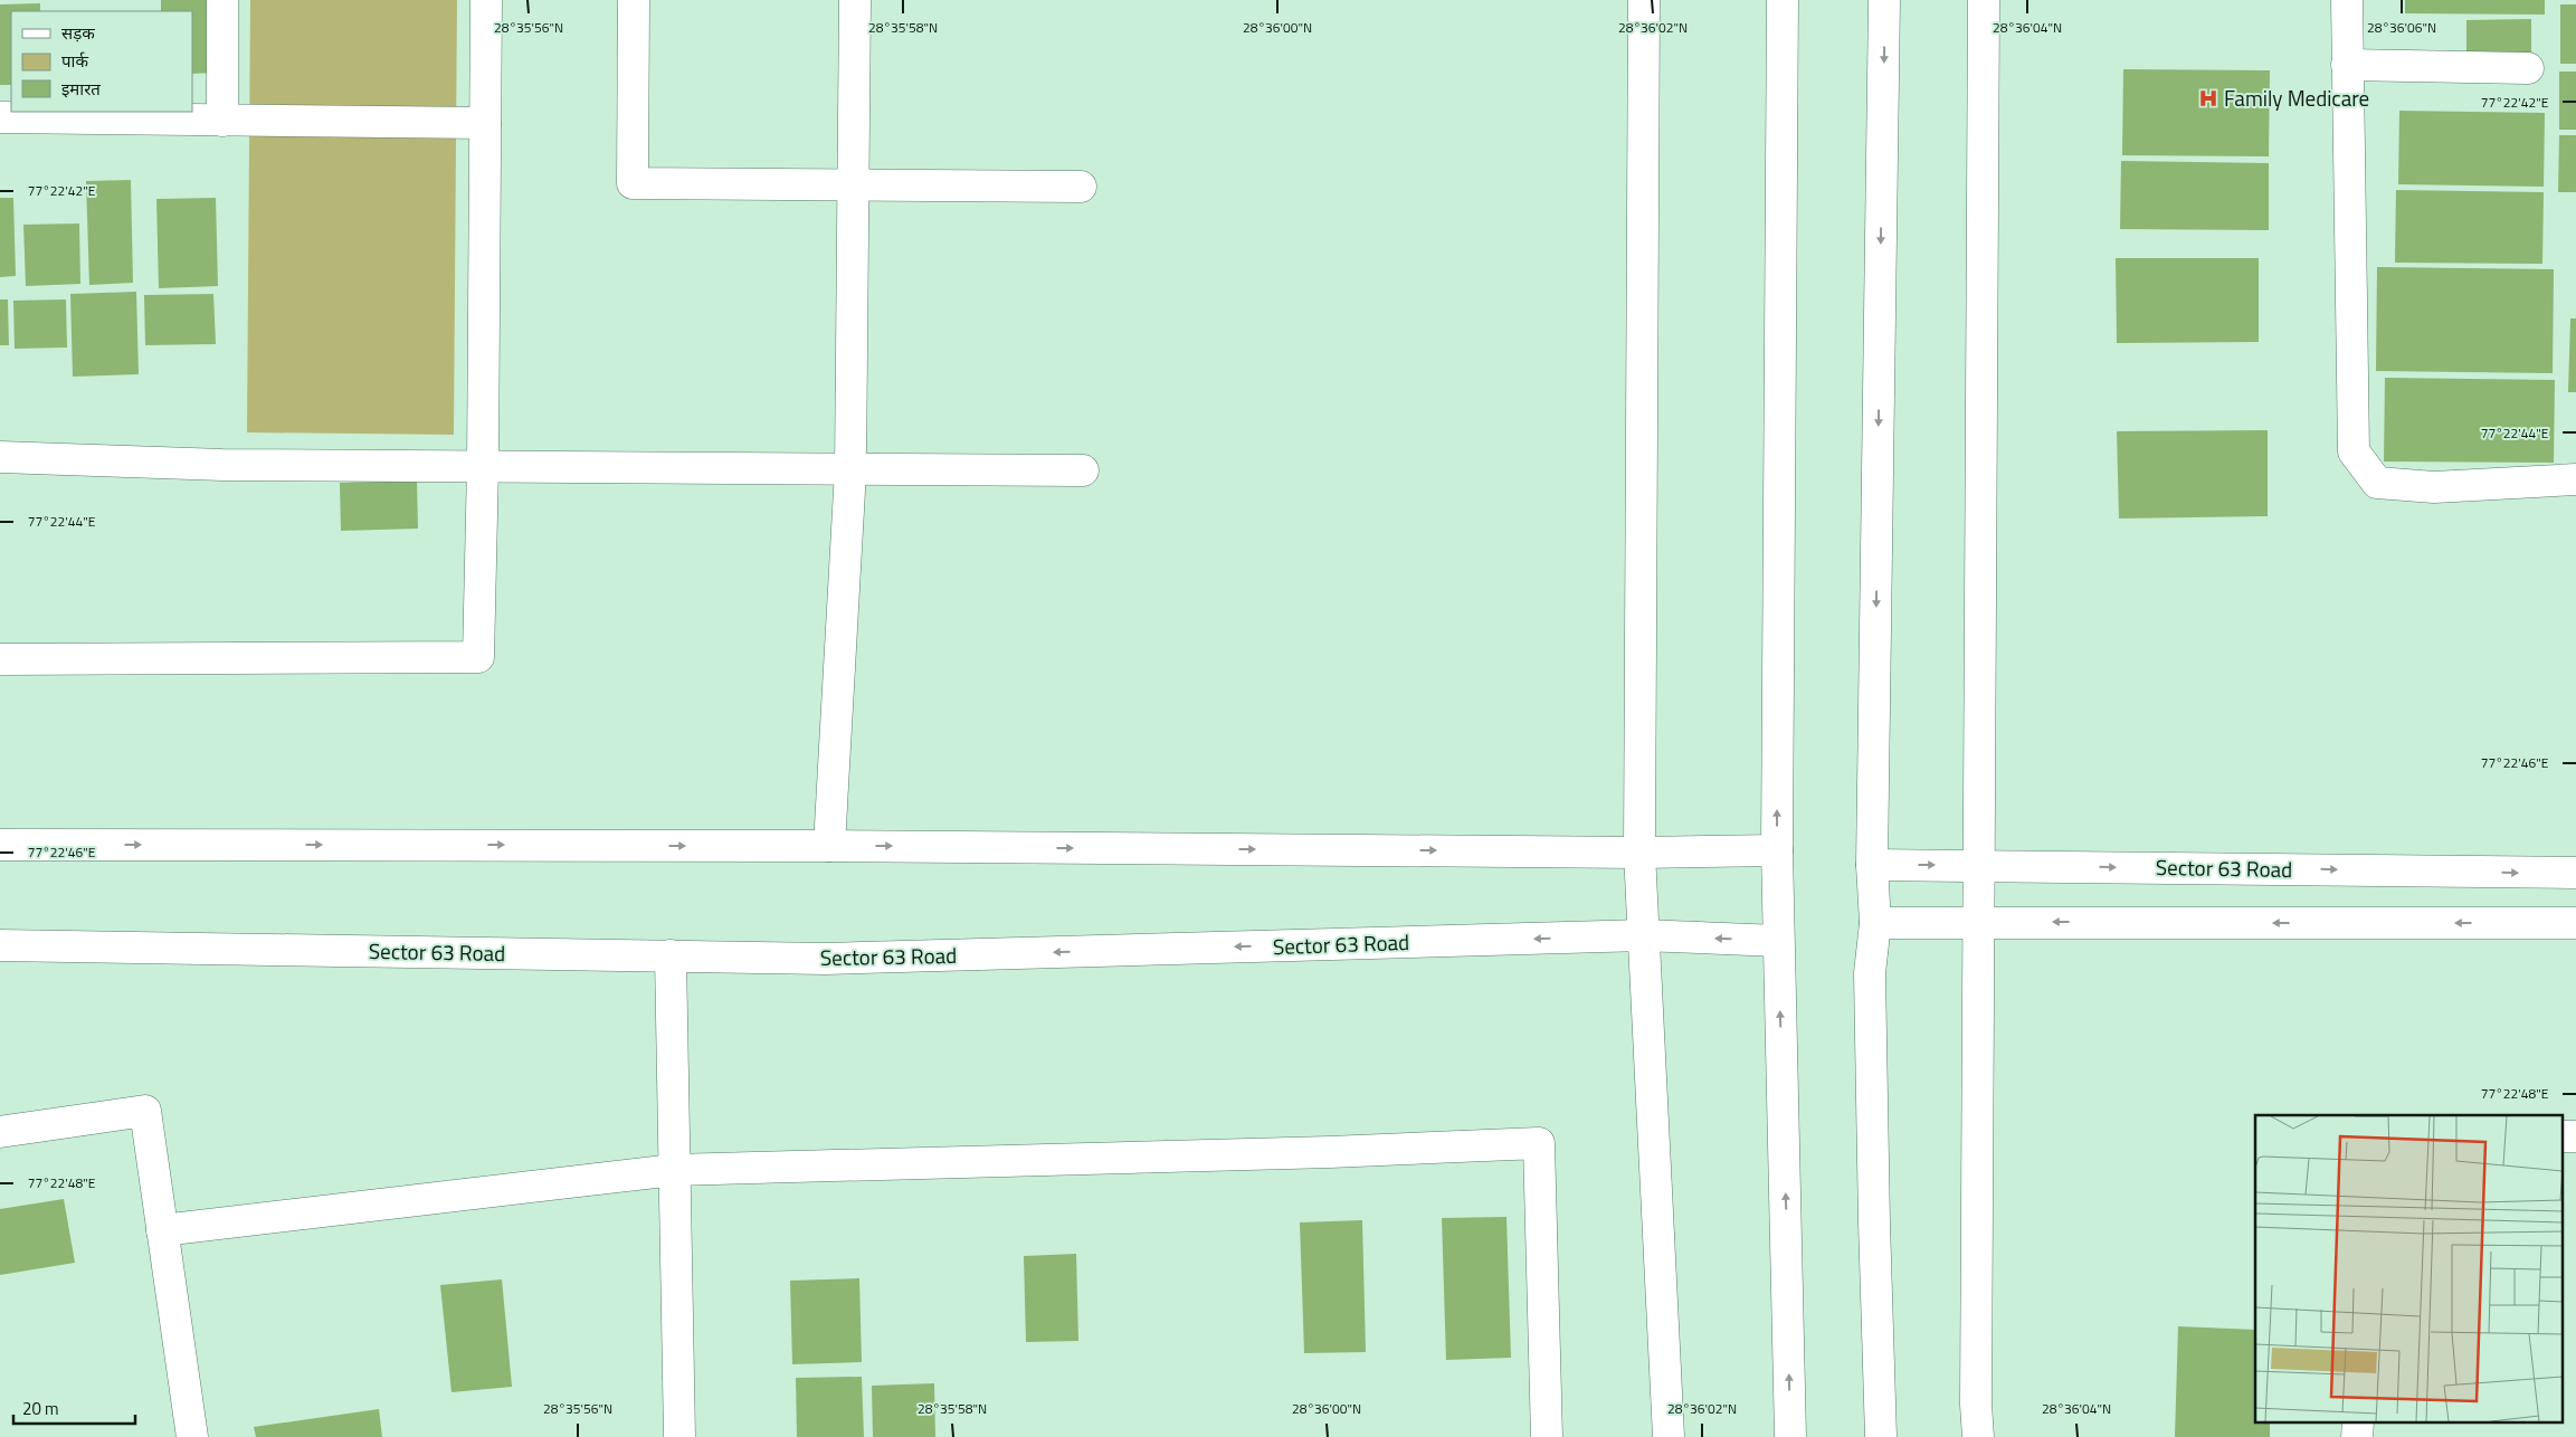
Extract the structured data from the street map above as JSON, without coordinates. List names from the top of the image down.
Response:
{
  "streets": {
    "street": ["Sector 63 Road"]
  },
  "places": {
    "hospital": ["Family Medicare"]
  },
  "legend": ["सड़क", "पार्क", "इमारत"],
  "scale_bar": "20 m",
  "coordinates": [
    "28°35'56\"N",
    "28°35'58\"N",
    "28°36'00\"N",
    "28°36'02\"N",
    "28°36'04\"N",
    "28°36'06\"N",
    "77°22'42\"E",
    "77°22'44\"E",
    "77°22'46\"E",
    "77°22'48\"E"
  ]
}
